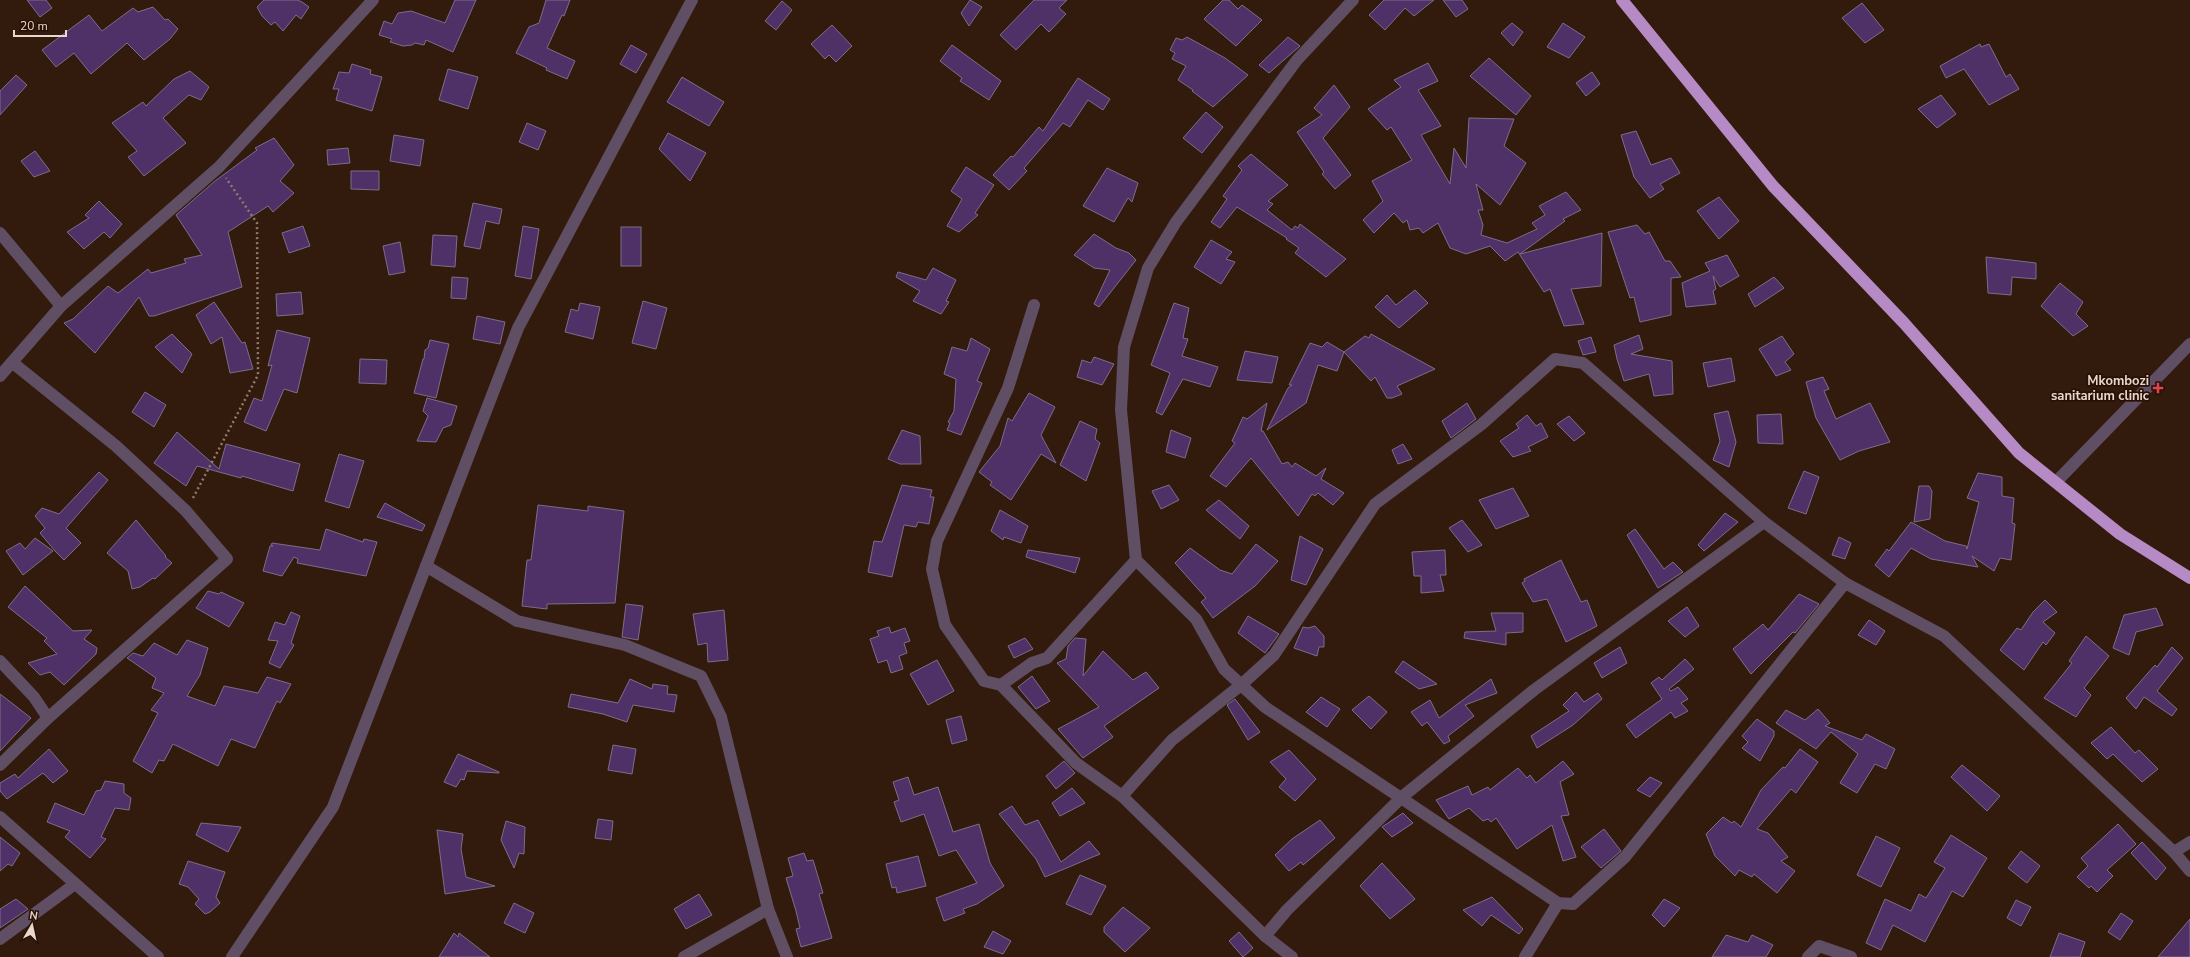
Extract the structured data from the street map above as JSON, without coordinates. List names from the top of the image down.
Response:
{
  "places": {
    "health": ["Mkombozi sanitarium clinic"]
  },
  "scale_bar": "20 m",
  "north": "top"
}
